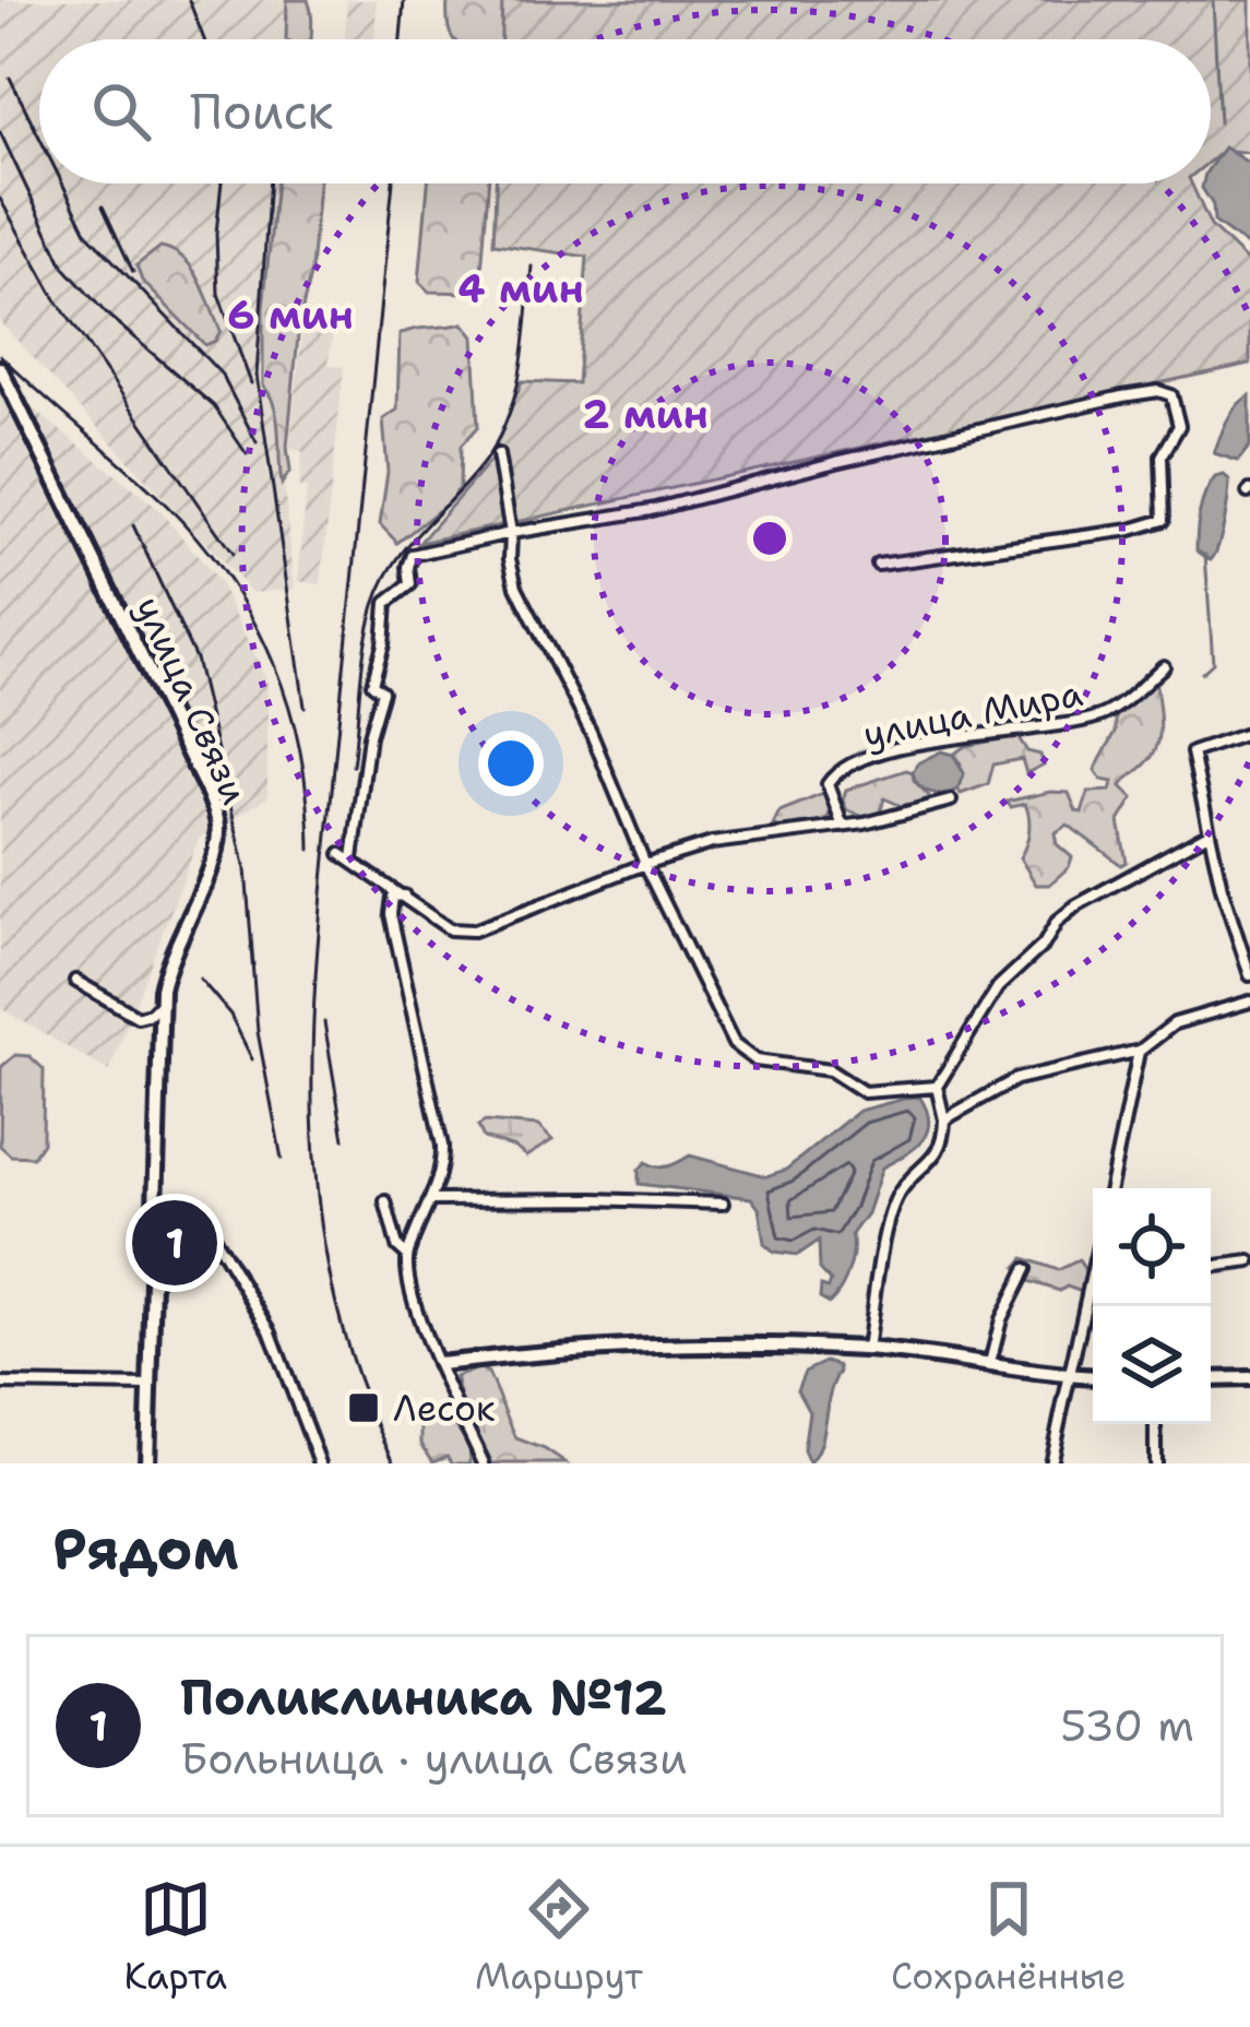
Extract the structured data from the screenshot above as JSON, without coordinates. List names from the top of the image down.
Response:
{
  "streets": {
    "street": ["улица Связи", "улица Мира"]
  },
  "places": {
    "transit": ["Лесок"]
  },
  "page": {
    "search": "Поиск",
    "pins": "1",
    "heading": "Рядом",
    "list": [
      {
        "mark": "1",
        "name": "Поликлиника №12",
        "note": "Больница · улица Связи",
        "value": "530 m"
      }
    ],
    "nav": ["Карта", "Маршрут", "Сохранённые"]
  },
  "rings": ["4 мин", "6 мин", "2 мин"]
}
